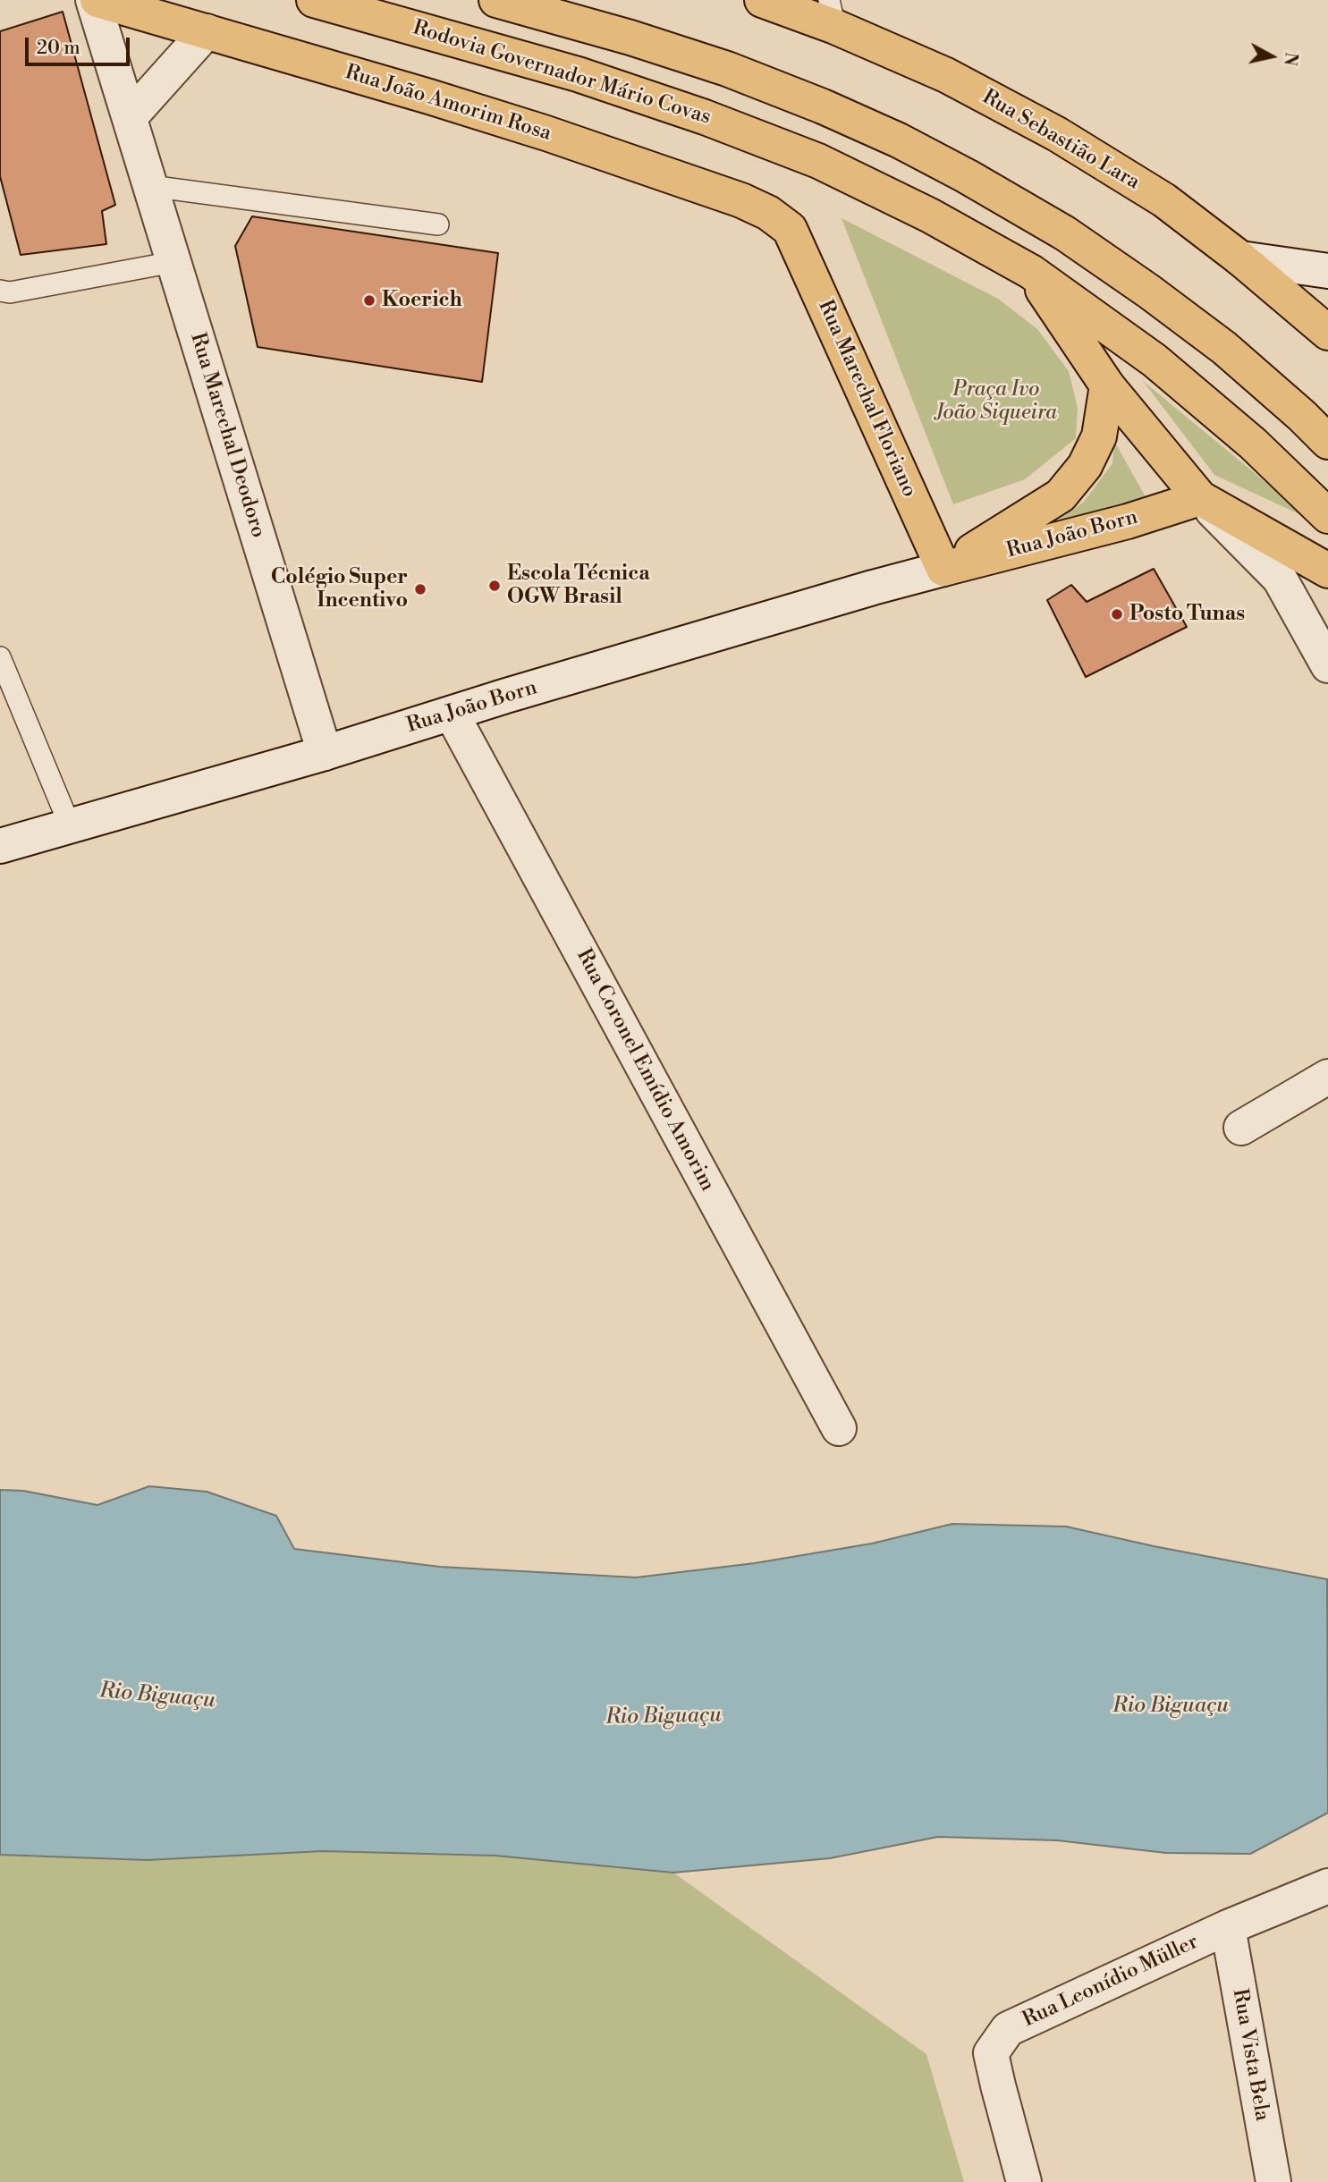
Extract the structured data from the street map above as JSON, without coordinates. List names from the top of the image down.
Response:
{
  "streets": {
    "main road": [
      "Rodovia Governador Mário Covas",
      "Rua João Amorim Rosa",
      "Rua Sebastião Lara",
      "Rua Marechal Floriano",
      "Rua João Born"
    ],
    "street": [
      "Rua Marechal Deodoro",
      "Rua Coronel Emídio Amorim",
      "Rua Leonídio Müller",
      "Rua Vista Bela"
    ]
  },
  "crossings": [
    ["Rua João Amorim Rosa", "Rua Marechal Floriano"],
    ["Rua João Amorim Rosa", "Rua Marechal Deodoro"],
    ["Rua Marechal Floriano", "Rua João Born"],
    ["Rua Marechal Deodoro", "Rua João Born"],
    ["Rua João Born", "Rua Coronel Emídio Amorim"],
    ["Rua Leonídio Müller", "Rua Vista Bela"]
  ],
  "water": ["Rio Biguaçu"],
  "parks": ["Praça Ivo João Siqueira"],
  "places": [
    "Koerich",
    "Escola Técnica OGW Brasil",
    "Colégio Super Incentivo",
    "Posto Tunas"
  ],
  "scale_bar": "20 m",
  "north": "right"
}
